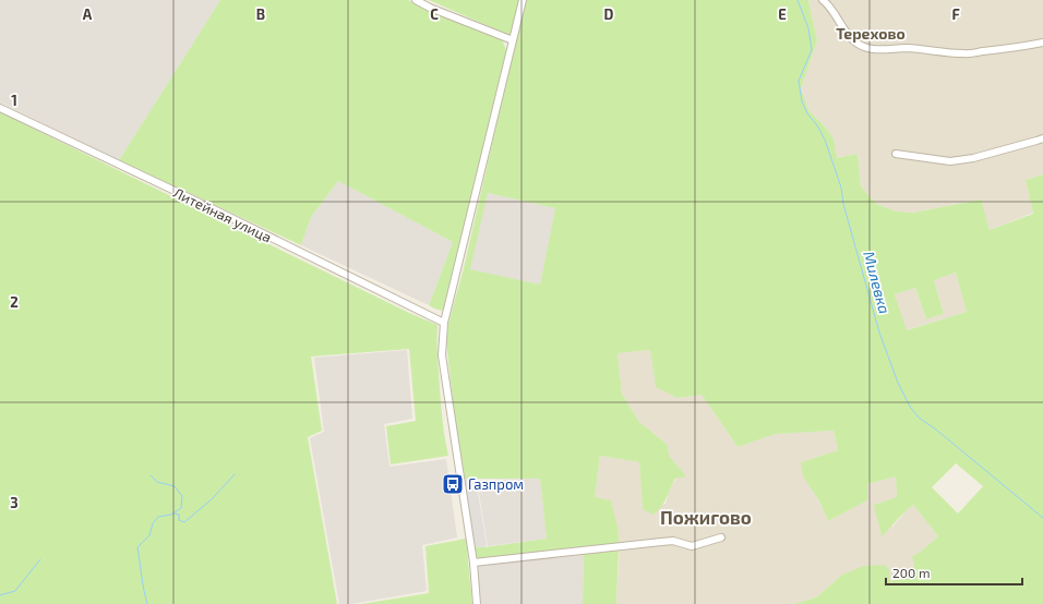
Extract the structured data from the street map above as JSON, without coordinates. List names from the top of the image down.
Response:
{
  "streets": {
    "street": ["Литейная улица"]
  },
  "districts": ["Терехово", "Пожигово"],
  "water": ["Милевка"],
  "places": {
    "bus stop": ["Газпром"]
  },
  "scale_bar": "200 m",
  "grid": {
    "columns": [
      "A",
      "B",
      "C",
      "D",
      "E",
      "F"
    ],
    "rows": ["1", "2", "3"]
  }
}
